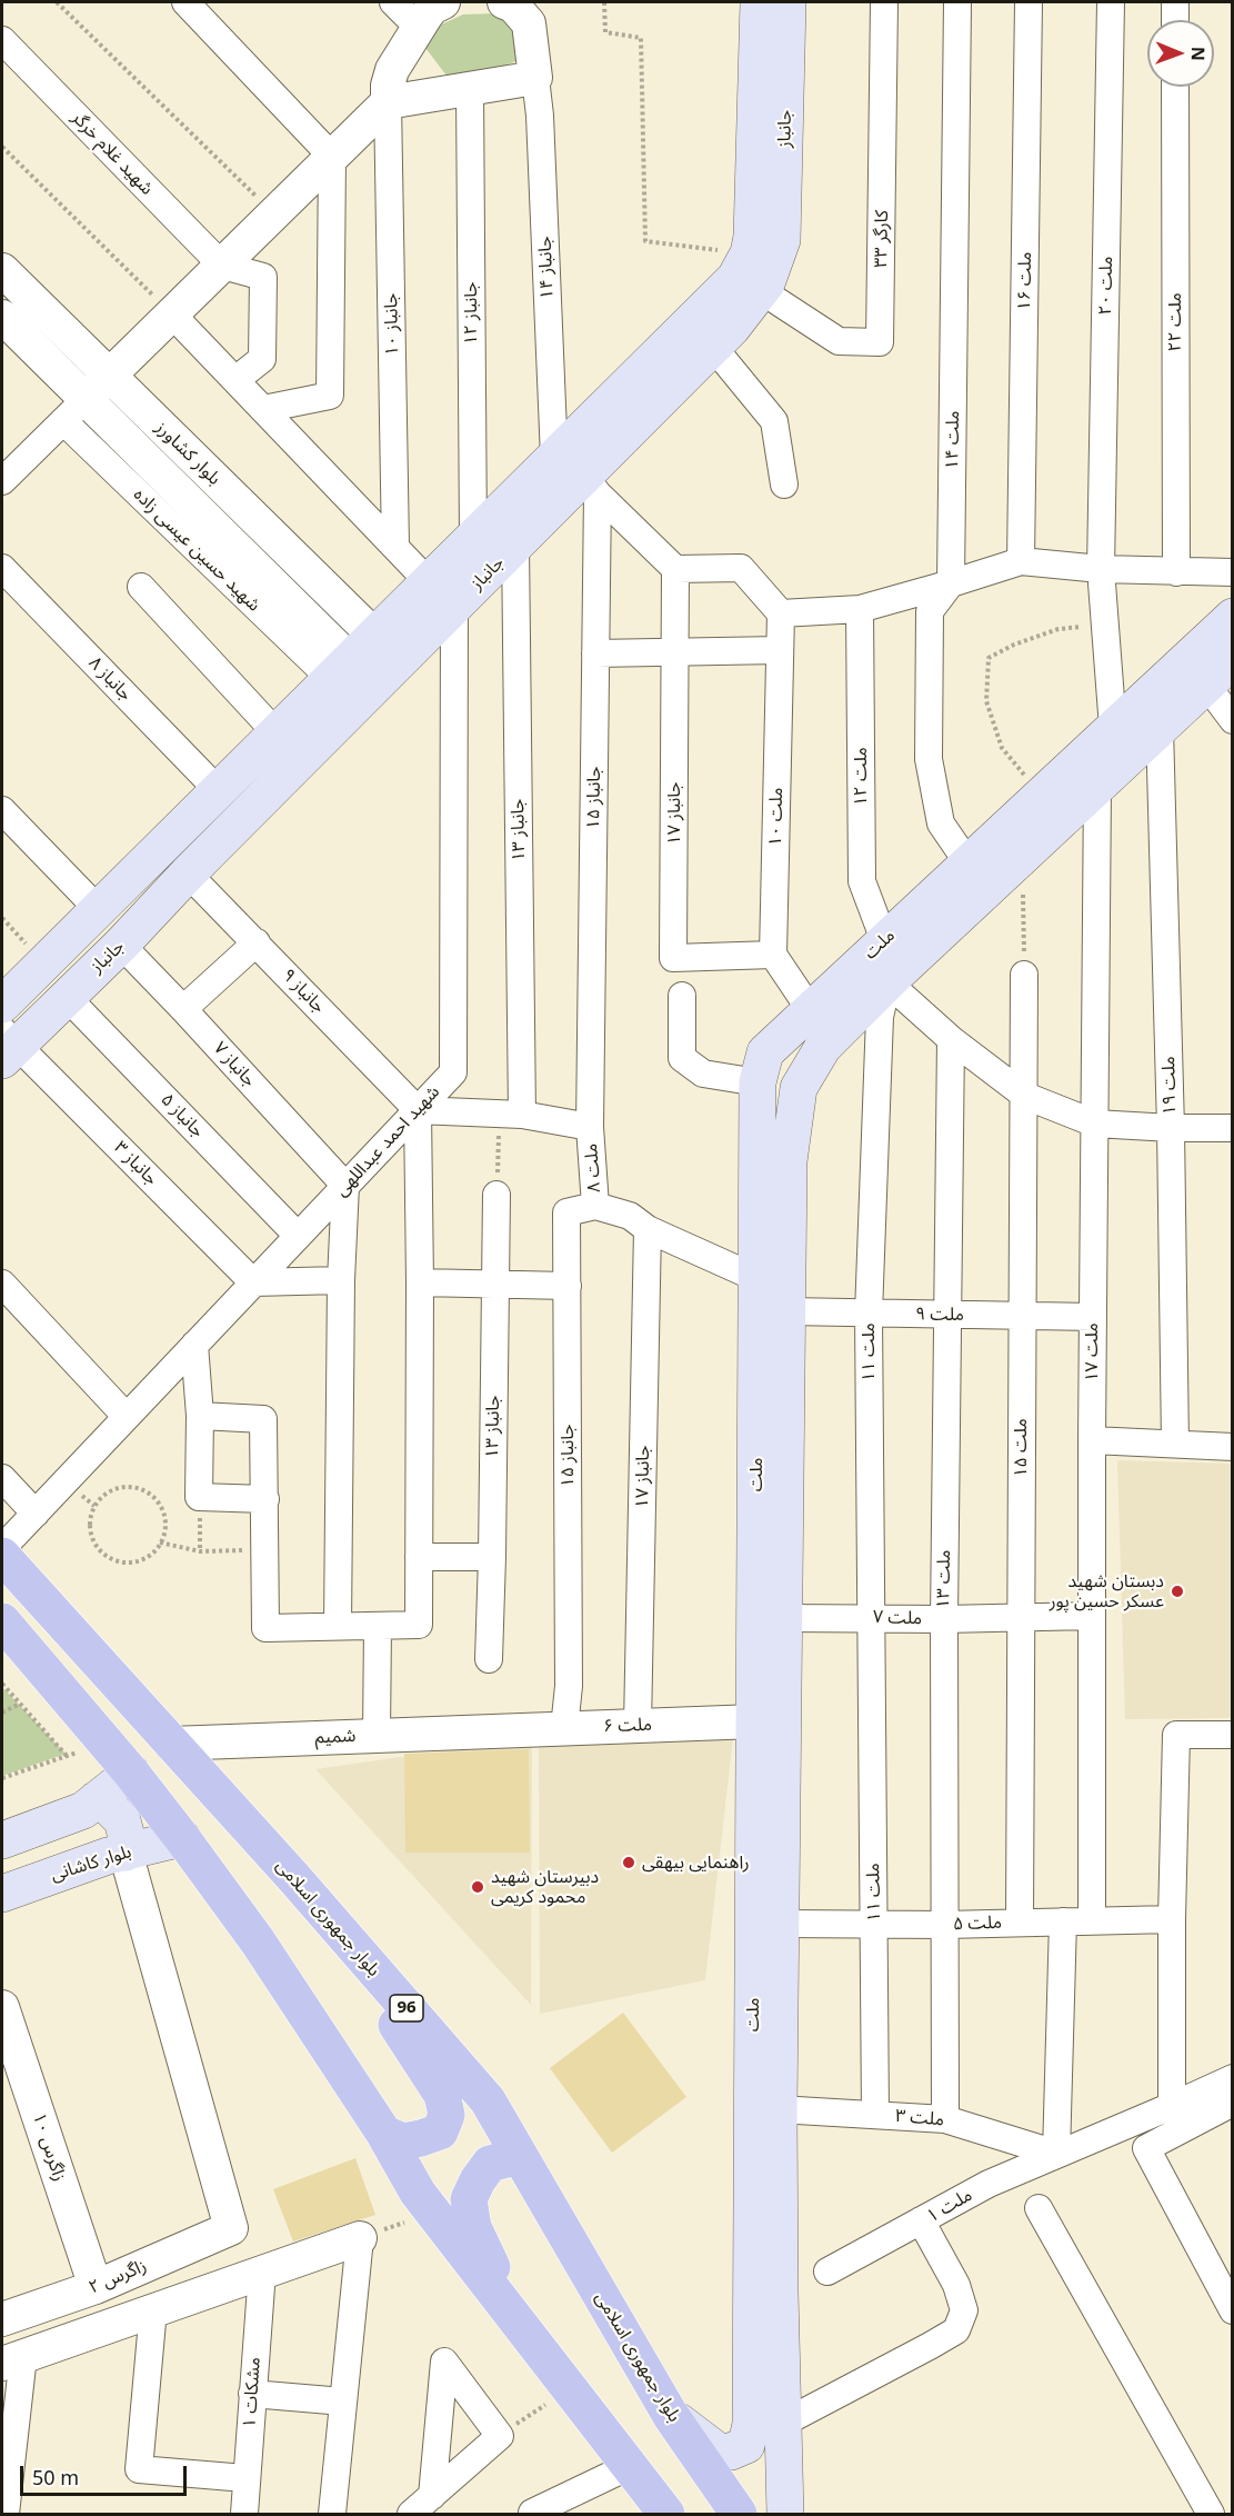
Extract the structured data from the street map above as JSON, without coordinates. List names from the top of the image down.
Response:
{
  "streets": {
    "main road": [
      "جانباز",
      "ملت",
      "بلوار کاشانی",
      "بلوار جمهوری اسلامی",
      "96"
    ],
    "street": [
      "شهید غلام خرگر",
      "کارگر ۳۳",
      "جانباز ۱۴",
      "ملت ۱۶",
      "ملت ۲۰",
      "جانباز ۱۲",
      "ملت ۲۲",
      "جانباز ۱۰",
      "ملت ۱۴",
      "بلوار کشاورز",
      "جانباز ۸",
      "ملت ۱۲",
      "جانباز ۱۵",
      "جانباز ۱۷",
      "ملت ۱۰",
      "جانباز ۱۳",
      "جانباز ۹",
      "جانباز ۷",
      "ملت ۱۹",
      "جانباز ۵",
      "شهید احمد عبداللهی",
      "جانباز ۳",
      "ملت ۸",
      "ملت ۹",
      "ملت ۱۱",
      "ملت ۱۷",
      "ملت ۱۵",
      "ملت ۱۳",
      "ملت ۷",
      "ملت ۶",
      "شمیم",
      "ملت ۵",
      "ملت ۳",
      "زاگرس ۱۰",
      "ملت ۱",
      "زاگرس ۲",
      "مشکات ۱"
    ]
  },
  "crossings": [
    ["جانباز", "کارگر ۳۳"],
    ["جانباز", "جانباز ۱۴"],
    ["جانباز", "جانباز ۱۲"],
    ["جانباز", "بلوار کشاورز"],
    ["جانباز", "جانباز ۸"],
    ["جانباز", "جانباز ۱۵"],
    ["جانباز", "جانباز ۱۳"],
    ["جانباز", "جانباز ۹"],
    ["جانباز", "جانباز ۷"],
    ["جانباز", "جانباز ۵"],
    ["جانباز", "شهید احمد عبداللهی"],
    ["جانباز", "جانباز ۳"],
    ["جانباز ۱۴", "جانباز ۱۵"],
    ["ملت ۲۰", "ملت"],
    ["ملت ۱۲", "ملت"],
    ["ملت ۱۲", "ملت ۱۱"],
    ["جانباز ۱۵", "ملت ۸"],
    ["جانباز ۱۵", "ملت ۶"],
    ["جانباز ۱۷", "ملت ۱۰"],
    ["جانباز ۱۷", "ملت ۸"],
    ["جانباز ۱۷", "ملت ۶"],
    ["جانباز ۱۳", "ملت ۸"],
    ["ملت", "ملت ۱۹"],
    ["ملت", "ملت ۸"],
    ["ملت", "ملت ۹"],
    ["ملت", "ملت ۱۱"],
    ["ملت", "ملت ۱۷"],
    ["ملت", "ملت ۷"],
    ["ملت", "ملت ۶"],
    ["ملت", "ملت ۵"],
    ["ملت", "ملت ۳"],
    ["ملت", "ملت ۱"],
    ["جانباز ۹", "شهید احمد عبداللهی"],
    ["جانباز ۹", "ملت ۸"],
    ["جانباز ۷", "شهید احمد عبداللهی"],
    ["جانباز ۵", "شهید احمد عبداللهی"],
    ["شهید احمد عبداللهی", "جانباز ۳"],
    ["شهید احمد عبداللهی", "ملت ۸"],
    ["ملت ۹", "ملت ۱۱"],
    ["ملت ۹", "ملت ۱۷"],
    ["ملت ۹", "ملت ۱۵"],
    ["ملت ۹", "ملت ۱۳"],
    ["ملت ۱۱", "ملت ۷"],
    ["ملت ۱۱", "ملت ۵"],
    ["ملت ۱۱", "ملت ۳"],
    ["ملت ۱۷", "ملت ۷"],
    ["ملت ۱۷", "ملت ۵"],
    ["ملت ۱۵", "ملت ۷"],
    ["ملت ۱۵", "ملت ۵"],
    ["ملت ۱۳", "ملت ۷"],
    ["ملت ۱۳", "ملت ۵"],
    ["ملت ۱۳", "ملت ۳"],
    ["ملت ۶", "شمیم"],
    ["شمیم", "بلوار جمهوری اسلامی"],
    ["بلوار کاشانی", "زاگرس ۲"],
    ["ملت ۳", "ملت ۱"],
    ["زاگرس ۱۰", "زاگرس ۲"]
  ],
  "places": ["دبستان شهید عسکر حسین پور", "راهنمایی بیهقی", "دبیرستان شهید محمود کریمی"],
  "scale_bar": "50 m",
  "north": "right"
}
